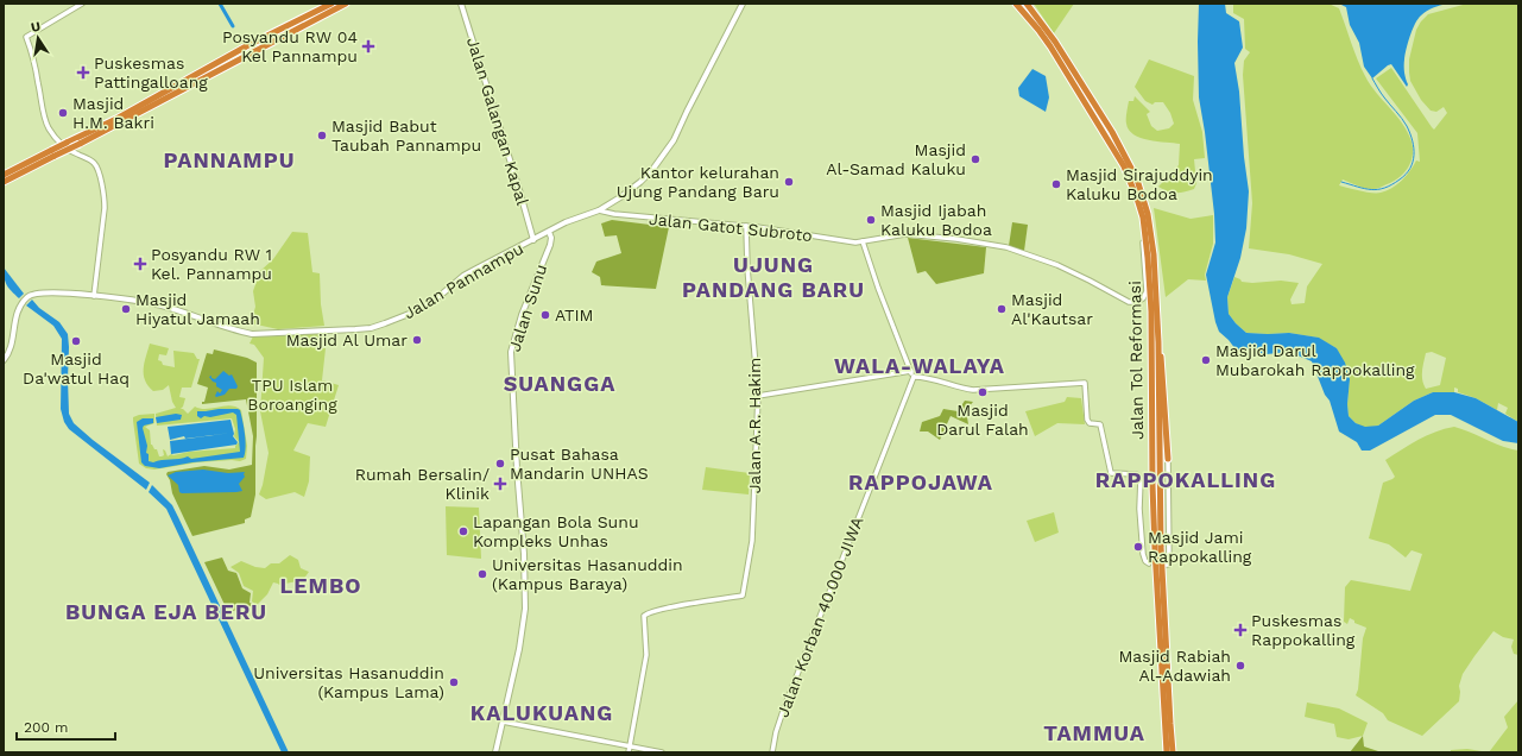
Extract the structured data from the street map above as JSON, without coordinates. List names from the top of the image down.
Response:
{
  "streets": {
    "highway": ["Jalan Tol Reformasi"],
    "main road": ["Jalan Galangan Kapal", "Jalan Pannampu", "Jalan Sunu"],
    "street": ["Jalan Gatot Subroto", "Jalan A.R. Hakim", "Jalan Korban 40.000 JIWA"]
  },
  "crossings": [
    ["Jalan Galangan Kapal", "Jalan Pannampu"],
    ["Jalan Gatot Subroto", "Jalan Pannampu"],
    ["Jalan Gatot Subroto", "Jalan Tol Reformasi"],
    ["Jalan Gatot Subroto", "Jalan A.R. Hakim"],
    ["Jalan Pannampu", "Jalan Sunu"]
  ],
  "districts": [
    "PANNAMPU",
    "UJUNG PANDANG BARU",
    "WALA-WALAYA",
    "SUANGGA",
    "RAPPOKALLING",
    "RAPPOJAWA",
    "LEMBO",
    "BUNGA EJA BERU",
    "KALUKUANG",
    "TAMMUA"
  ],
  "parks": ["TPU Islam Boroanging"],
  "places": {
    "health": [
      "Posyandu RW 04 Kel Pannampu",
      "Puskesmas Pattingalloang",
      "Posyandu RW 1 Kel. Pannampu",
      "Rumah Bersalin/ Klinik",
      "Puskesmas Rappokalling"
    ],
    "other": [
      "Masjid H.M. Bakri",
      "Masjid Babut Taubah Pannampu",
      "Masjid Al-Samad Kaluku",
      "Kantor kelurahan Ujung Pandang Baru",
      "Masjid Sirajuddyin Kaluku Bodoa",
      "Masjid Ijabah Kaluku Bodoa",
      "Masjid Hiyatul Jamaah",
      "Masjid Al'Kautsar",
      "ATIM",
      "Masjid Al Umar",
      "Masjid Da'watul Haq",
      "Masjid Darul Mubarokah Rappokalling",
      "Masjid Darul Falah",
      "Pusat Bahasa Mandarin UNHAS",
      "Lapangan Bola Sunu Kompleks Unhas",
      "Masjid Jami Rappokalling",
      "Universitas Hasanuddin (Kampus Baraya)",
      "Masjid Rabiah Al-Adawiah",
      "Universitas Hasanuddin (Kampus Lama)"
    ]
  },
  "scale_bar": "200 m",
  "north": "top"
}
